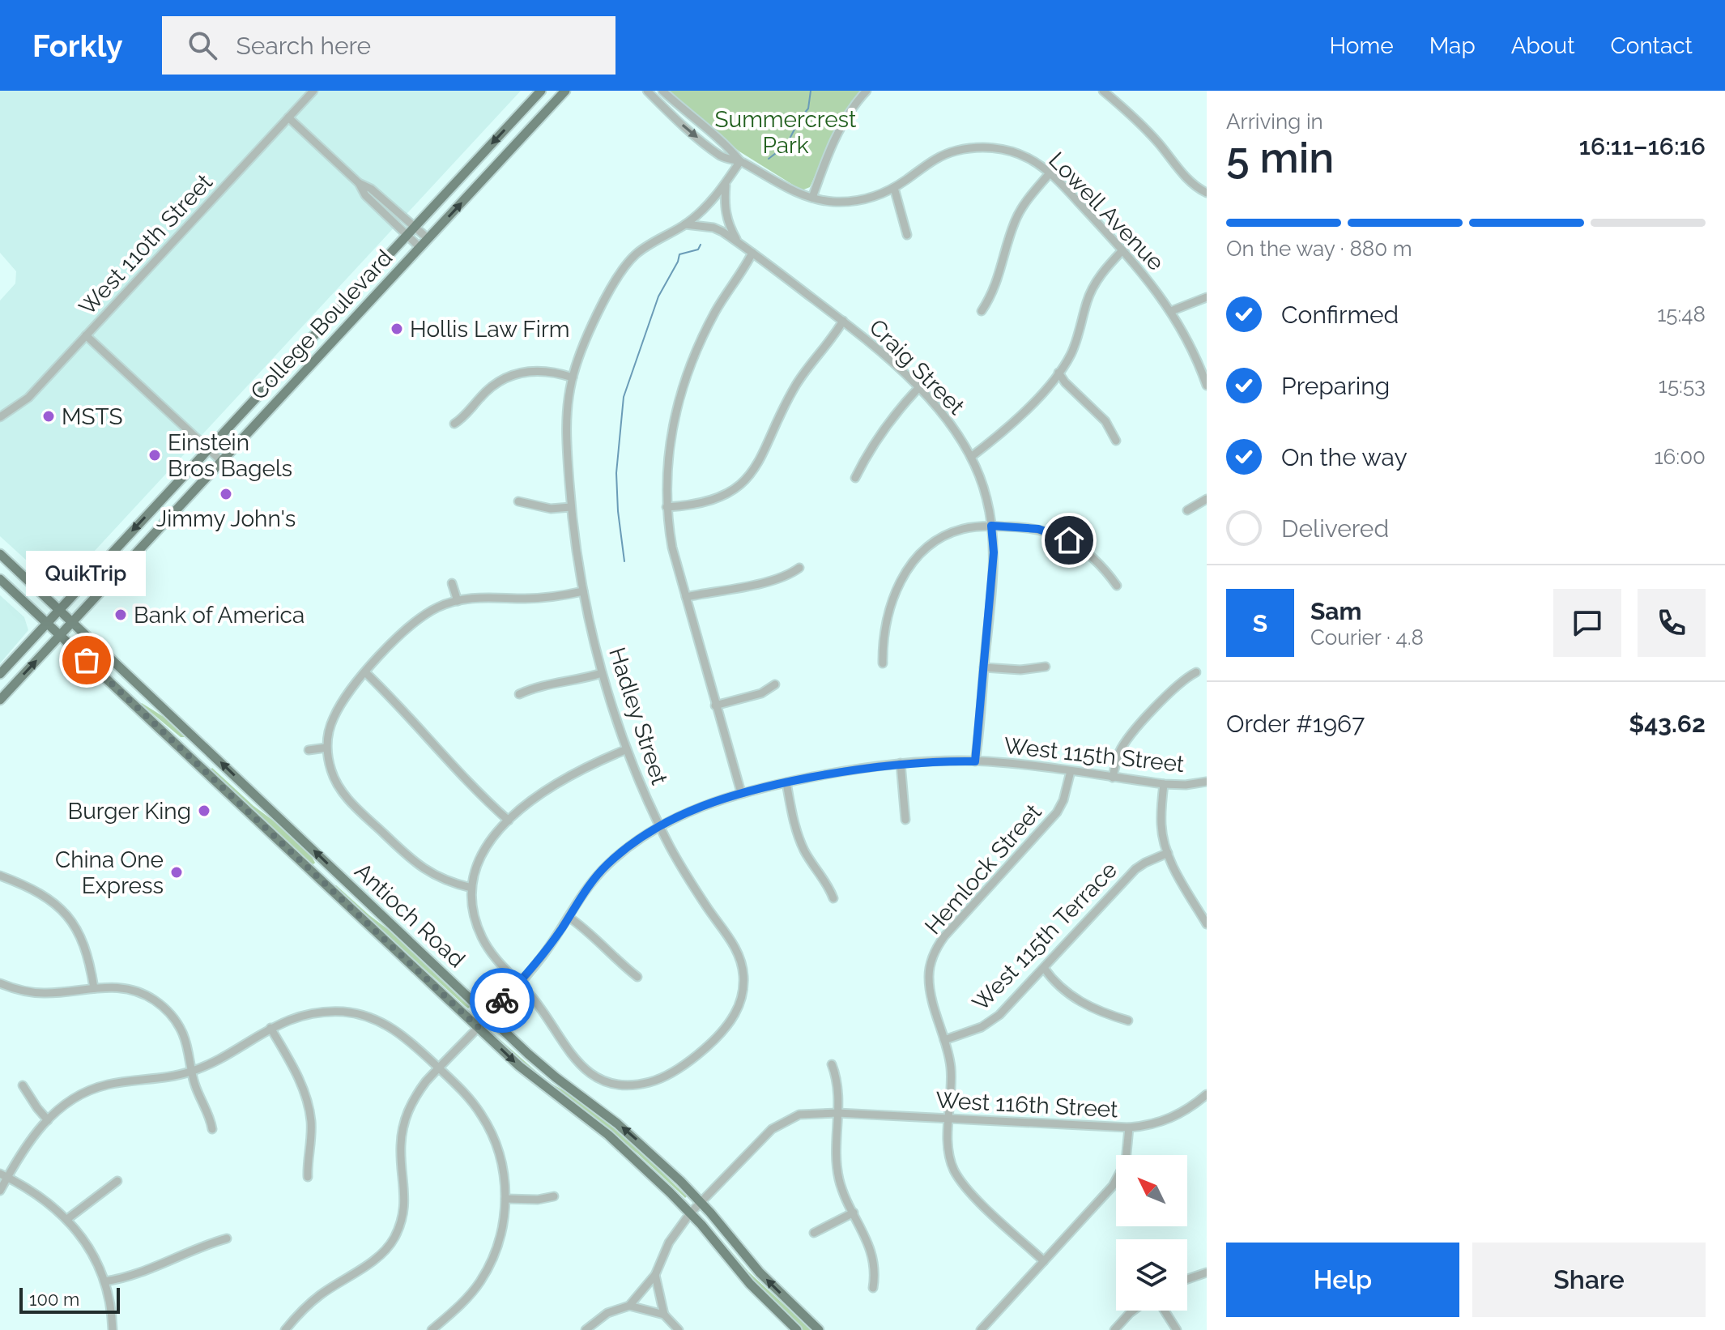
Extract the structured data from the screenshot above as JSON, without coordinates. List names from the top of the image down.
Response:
{
  "streets": {
    "main road": ["College Boulevard", "Antioch Road"],
    "street": [
      "Lowell Avenue",
      "West 110th Street",
      "Craig Street",
      "Hadley Street",
      "West 115th Street",
      "Hemlock Street",
      "West 115th Terrace",
      "West 116th Street"
    ]
  },
  "crossings": [
    ["Lowell Avenue", "Hadley Street"],
    ["College Boulevard", "Antioch Road"],
    ["Craig Street", "Hadley Street"],
    ["Craig Street", "West 115th Street"],
    ["Hadley Street", "West 115th Street"],
    ["West 115th Street", "Hemlock Street"],
    ["West 115th Street", "Antioch Road"],
    ["Hemlock Street", "West 115th Terrace"],
    ["Hemlock Street", "West 116th Street"],
    ["Antioch Road", "West 116th Street"]
  ],
  "parks": ["Summercrest Park"],
  "places": [
    "Hollis Law Firm",
    "MSTS",
    "Einstein Bros Bagels",
    "Jimmy John's",
    "Bank of America",
    "QuikTrip",
    "Burger King",
    "China One Express"
  ],
  "scale_bar": "100 m",
  "north": "top left",
  "page": {
    "header": "Forkly",
    "search": "Search here",
    "nav": [
      "Home",
      "Map",
      "About",
      "Contact"
    ],
    "heading": ["5 min", "Arriving in", "16:11–16:16"],
    "panel": [
      "Sam",
      "Courier · 4.8",
      "Order #1967",
      "$43.62"
    ],
    "bar": "On the way · 880 m",
    "list": [
      ["Confirmed", "15:48"],
      ["Preparing", "15:53"],
      ["On the way", "16:00"],
      "Delivered"
    ],
    "bubble": "QuikTrip",
    "round": "S",
    "buttons": ["Help", "Share"],
    "scale": "100 m"
  }
}
